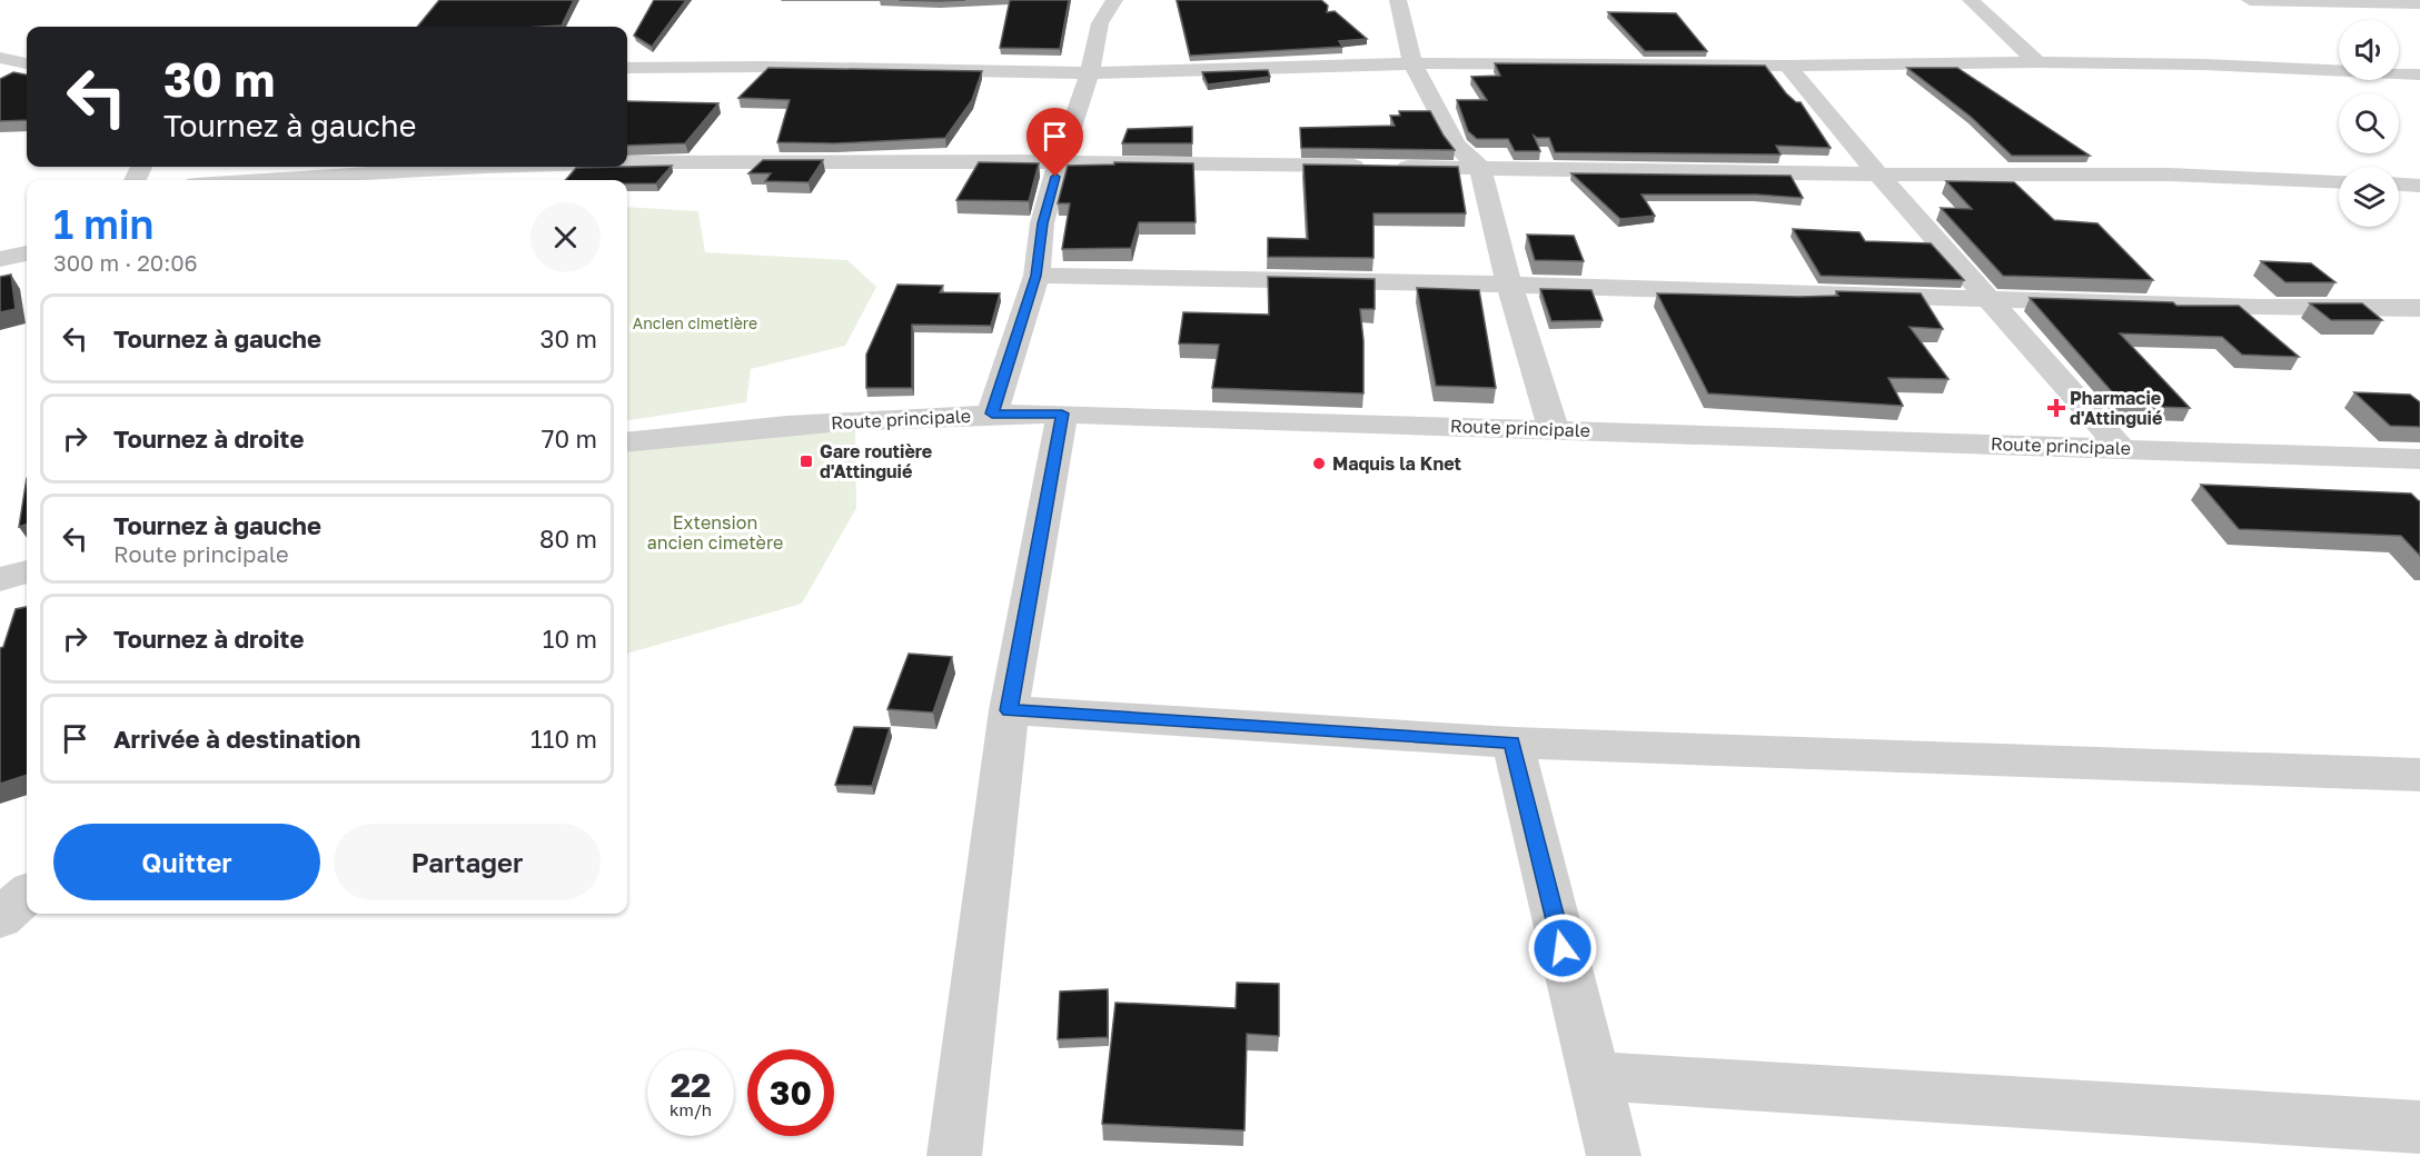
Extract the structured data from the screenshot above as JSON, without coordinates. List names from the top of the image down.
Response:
{
  "streets": {
    "street": ["Route principale"]
  },
  "parks": ["Ancien cimetière", "Extension ancien cimetère"],
  "places": {
    "health": ["Pharmacie d'Attinguié"],
    "transit": ["Gare routière d'Attinguié"],
    "other": ["Maquis la Knet"]
  },
  "page": {
    "turn": ["30 m", "Tournez à gauche"],
    "heading": ["1 min", "300 m · 20:06"],
    "list": [
      {
        "name": "Tournez à gauche",
        "value": "30 m"
      },
      {
        "name": "Tournez à droite",
        "value": "70 m"
      },
      {
        "name": "Tournez à gauche",
        "note": "Route principale",
        "value": "80 m"
      },
      {
        "name": "Tournez à droite",
        "value": "10 m"
      },
      {
        "name": "Arrivée à destination",
        "value": "110 m"
      }
    ],
    "buttons": ["Quitter", "Partager"],
    "speed": "22 km/h",
    "limit": "30"
  }
}
